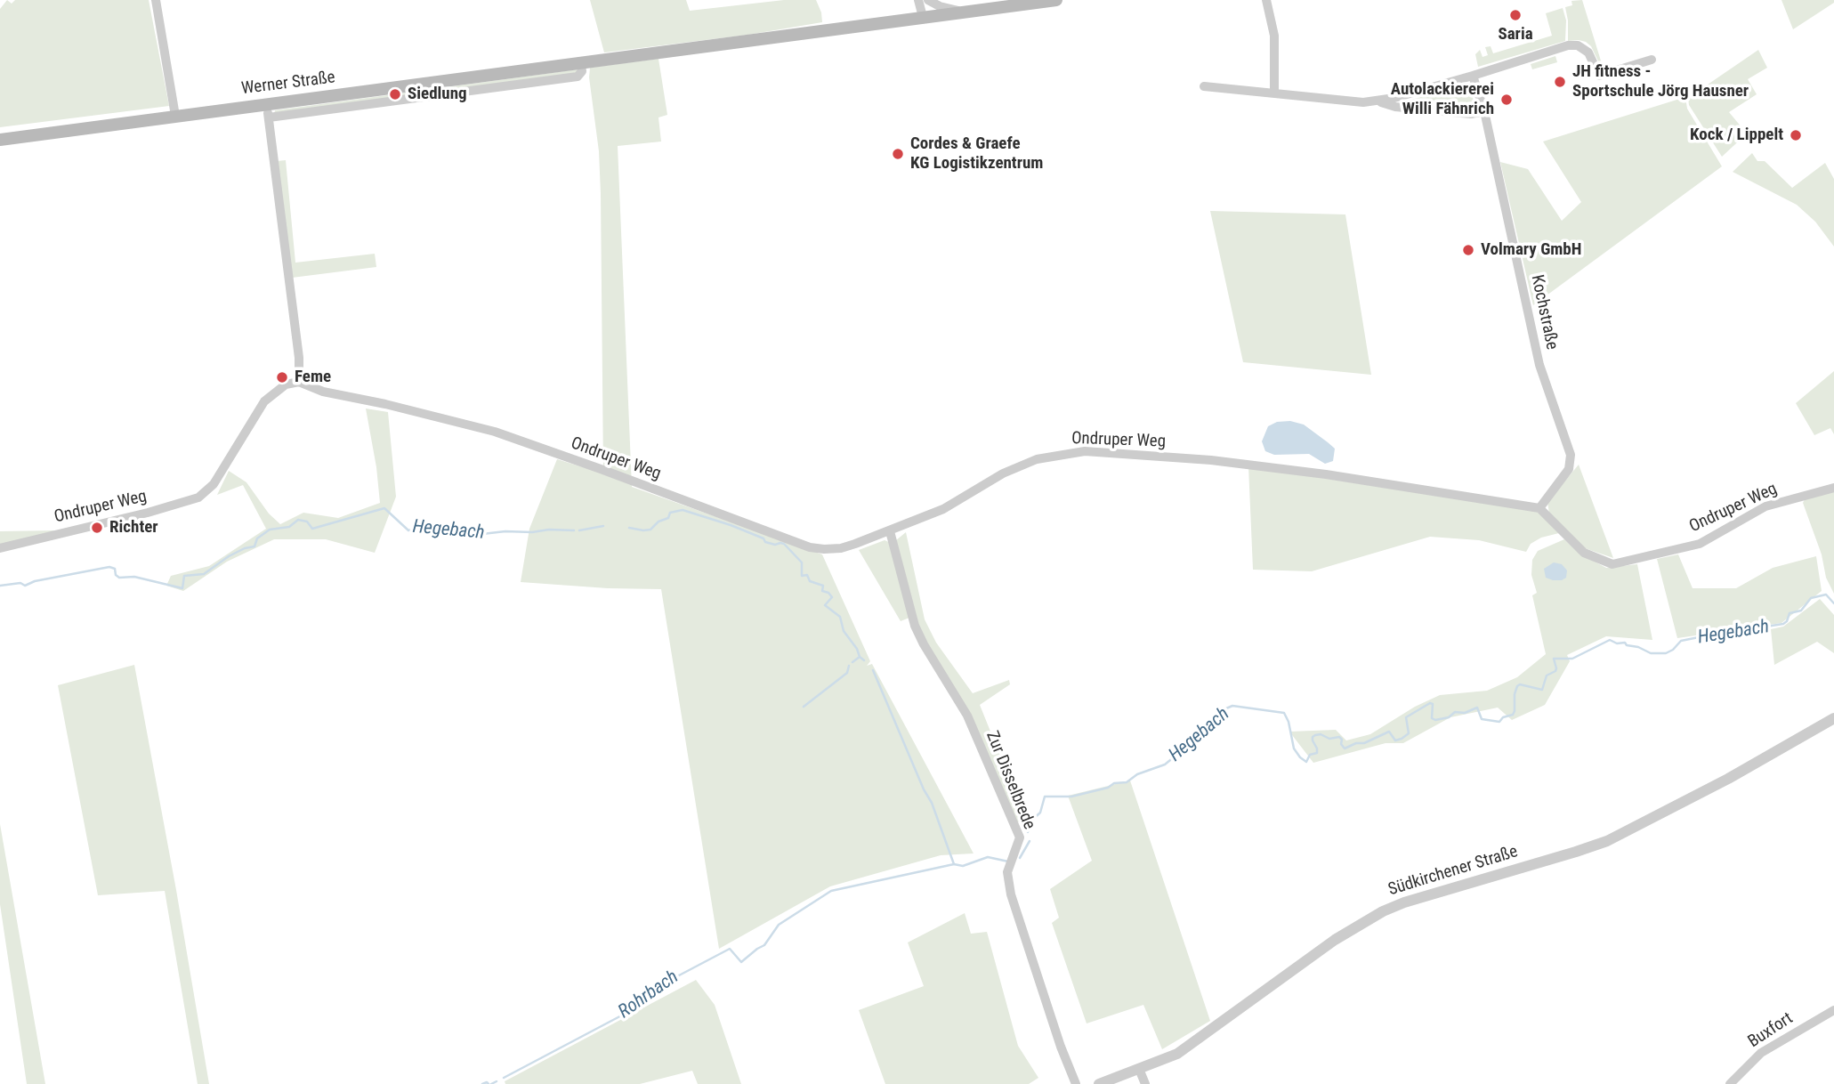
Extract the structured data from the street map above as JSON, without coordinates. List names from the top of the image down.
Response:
{
  "streets": {
    "main road": ["Werner Straße"],
    "street": [
      "Kochstraße",
      "Ondruper Weg",
      "Zur Disselbrede",
      "Südkirchener Straße",
      "Buxfort"
    ]
  },
  "crossings": [
    ["Kochstraße", "Ondruper Weg"],
    ["Ondruper Weg", "Zur Disselbrede"]
  ],
  "water": ["Hegebach", "Rohrbach"],
  "places": [
    "Saria",
    "JH fitness - Sportschule Jörg Hausner",
    "Siedlung",
    "Autolackiererei Willi Fähnrich",
    "Kock / Lippelt",
    "Cordes & Graefe KG Logistikzentrum",
    "Volmary GmbH",
    "Feme",
    "Richter"
  ]
}
